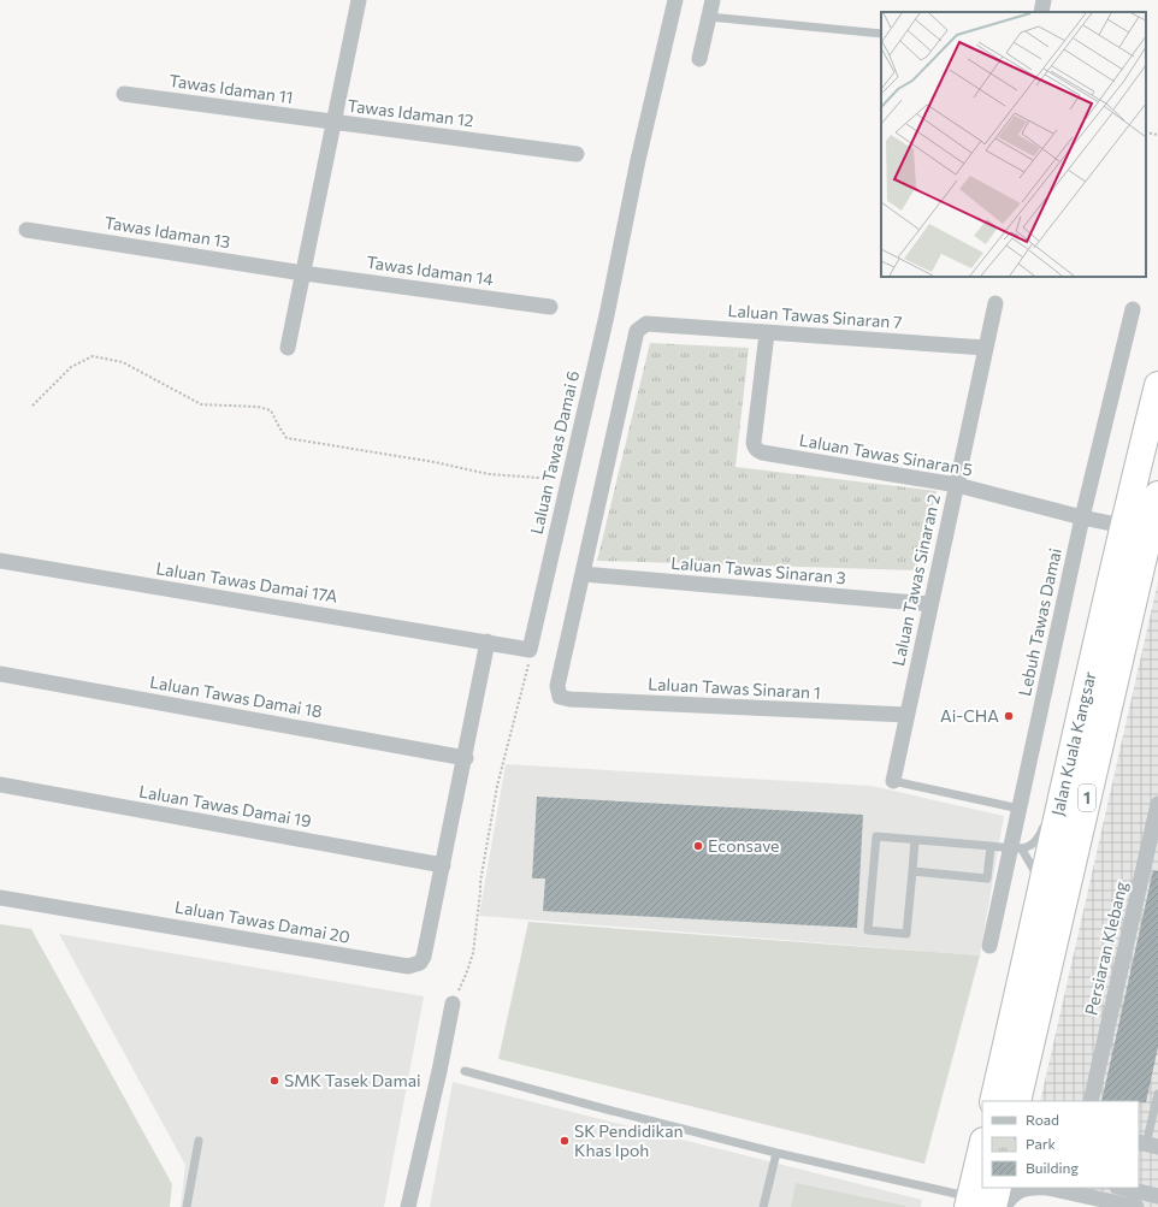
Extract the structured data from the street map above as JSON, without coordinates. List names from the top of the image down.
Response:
{
  "streets": {
    "highway": ["Jalan Kuala Kangsar", "1"],
    "street": [
      "Tawas Idaman 11",
      "Tawas Idaman 12",
      "Tawas Idaman 13",
      "Tawas Idaman 14",
      "Laluan Tawas Sinaran 7",
      "Laluan Tawas Damai 6",
      "Laluan Tawas Sinaran 5",
      "Laluan Tawas Sinaran 3",
      "Laluan Tawas Sinaran 2",
      "Laluan Tawas Damai 17A",
      "Lebuh Tawas Damai",
      "Laluan Tawas Sinaran 1",
      "Laluan Tawas Damai 18",
      "Laluan Tawas Damai 19",
      "Laluan Tawas Damai 20",
      "Persiaran Klebang"
    ]
  },
  "crossings": [
    ["Tawas Idaman 11", "Tawas Idaman 12"],
    ["Tawas Idaman 12", "Tawas Idaman 13"],
    ["Tawas Idaman 12", "Tawas Idaman 14"],
    ["Tawas Idaman 13", "Tawas Idaman 14"],
    ["Laluan Tawas Sinaran 7", "Laluan Tawas Sinaran 5"],
    ["Laluan Tawas Sinaran 7", "Laluan Tawas Sinaran 3"],
    ["Laluan Tawas Sinaran 7", "Laluan Tawas Sinaran 2"],
    ["Laluan Tawas Sinaran 7", "Laluan Tawas Sinaran 1"],
    ["Laluan Tawas Sinaran 5", "Laluan Tawas Sinaran 2"],
    ["Laluan Tawas Sinaran 5", "Lebuh Tawas Damai"],
    ["Laluan Tawas Sinaran 5", "Jalan Kuala Kangsar"],
    ["Laluan Tawas Sinaran 3", "Laluan Tawas Sinaran 2"],
    ["Laluan Tawas Sinaran 3", "Laluan Tawas Sinaran 1"],
    ["Laluan Tawas Sinaran 2", "Laluan Tawas Sinaran 1"],
    ["Laluan Tawas Damai 19", "Laluan Tawas Damai 20"]
  ],
  "places": [
    "Ai-CHA",
    "Econsave",
    "SMK Tasek Damai",
    "SK Pendidikan Khas Ipoh"
  ],
  "legend": ["Road", "Park", "Building"]
}
